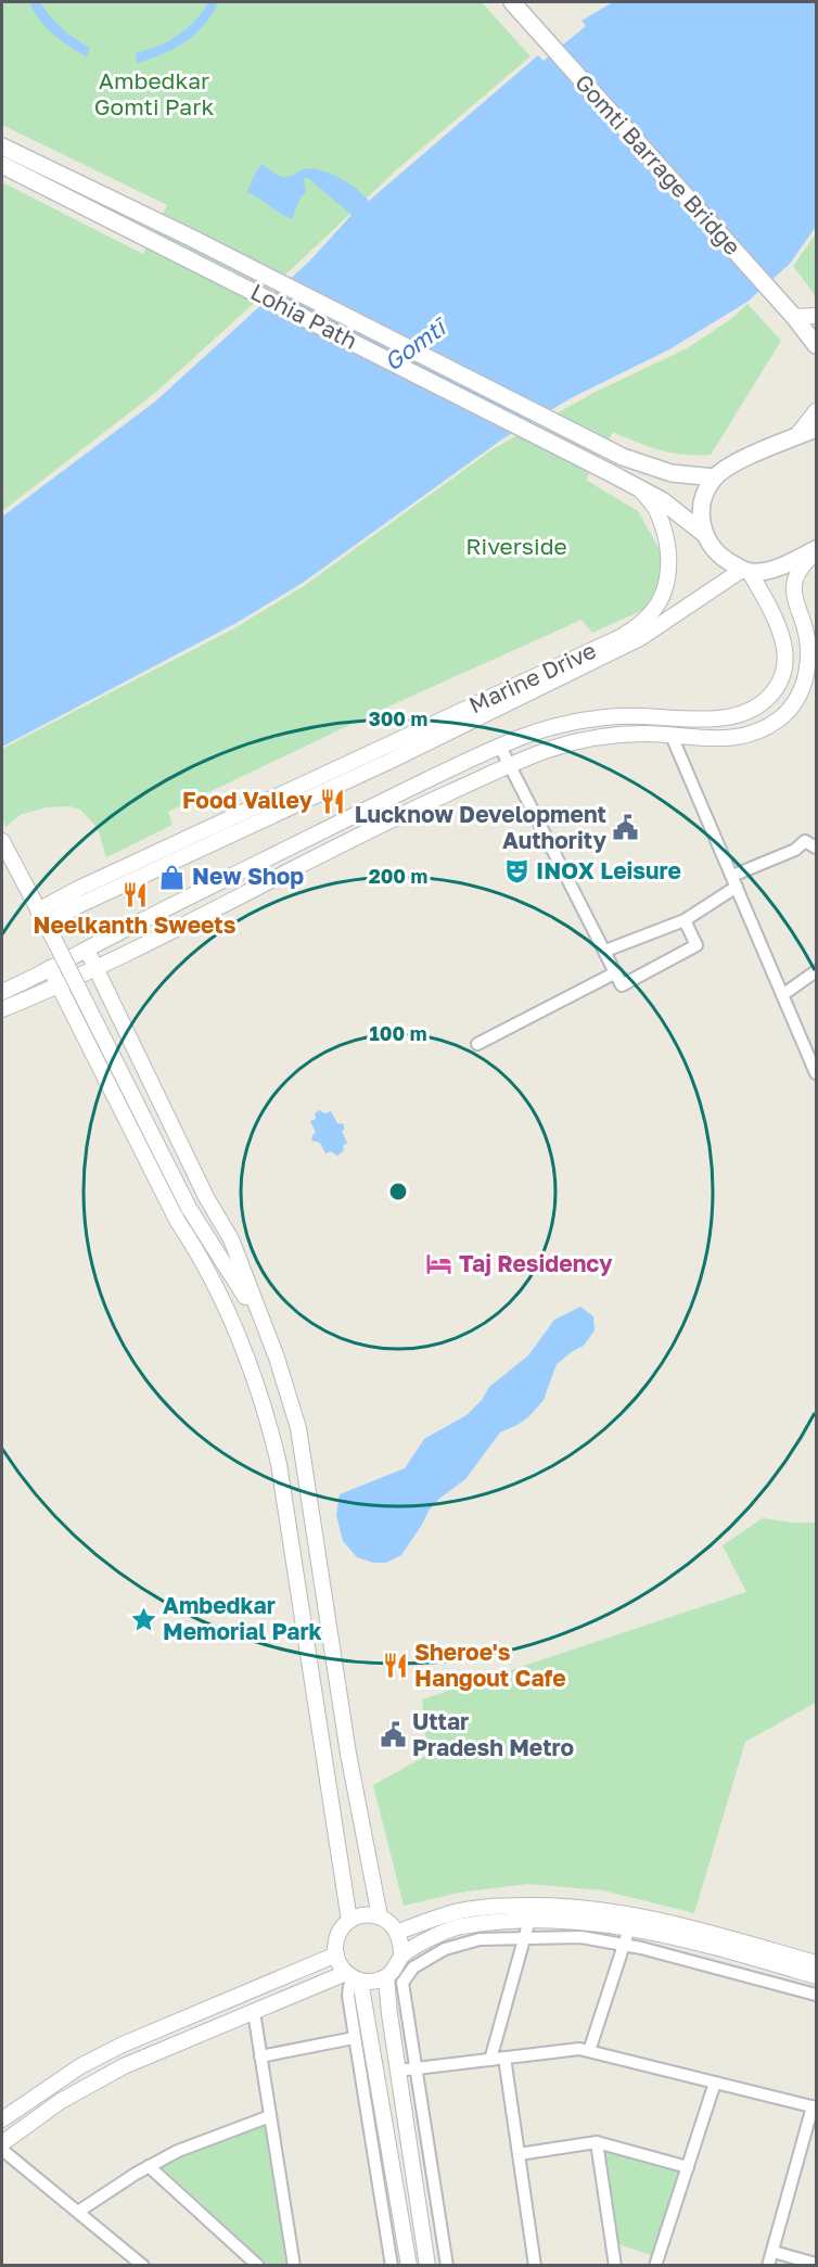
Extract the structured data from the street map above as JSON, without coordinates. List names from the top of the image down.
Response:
{
  "streets": {
    "main road": ["Gomti Barrage Bridge", "Lohia Path"],
    "street": ["Marine Drive"]
  },
  "crossings": [
    ["Lohia Path", "Marine Drive"]
  ],
  "water": ["Gomtī"],
  "parks": ["Ambedkar Gomti Park", "Riverside"],
  "places": {
    "restaurant": ["Food Valley", "Neelkanth Sweets", "Sheroe's Hangout Cafe"],
    "public building": ["Lucknow Development Authority", "Uttar Pradesh Metro"],
    "theatre": ["INOX Leisure"],
    "shop": ["New Shop"],
    "hotel": ["Taj Residency"],
    "place": ["Ambedkar Memorial Park"]
  },
  "rings": ["300 m", "200 m", "100 m"]
}
